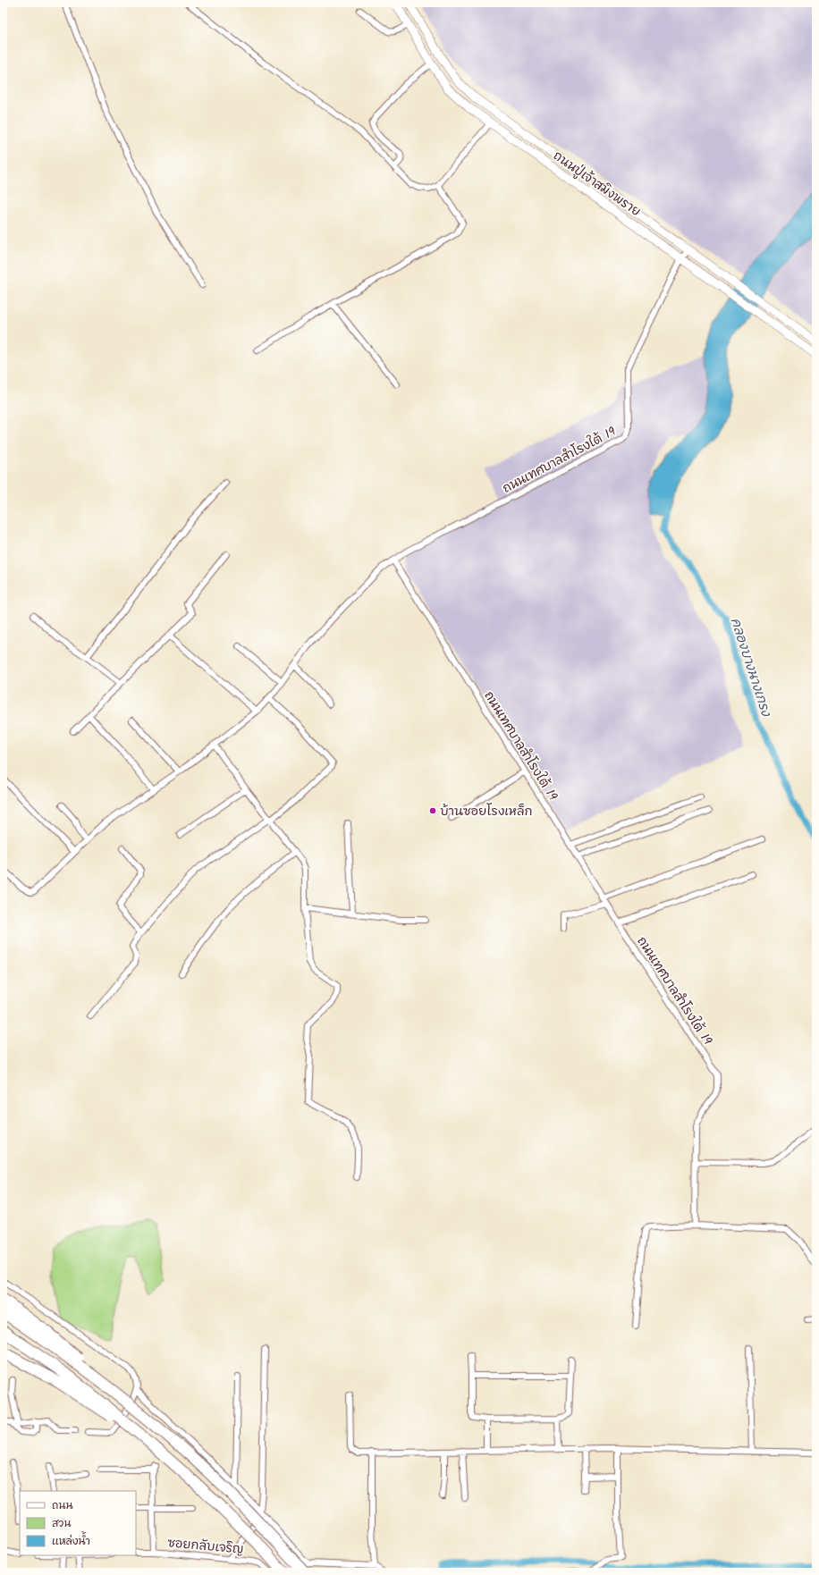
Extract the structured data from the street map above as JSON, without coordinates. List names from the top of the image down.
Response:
{
  "streets": {
    "main road": ["ถนนปู่เจ้าสมิงพราย"],
    "street": ["ถนนเทศบาลสำโรงใต้ 19", "ซอยกลับเจริญ"]
  },
  "crossings": [
    ["ถนนปู่เจ้าสมิงพราย", "ถนนเทศบาลสำโรงใต้ 19"]
  ],
  "water": ["คลองบางนางเกรง"],
  "places": ["บ้านซอยโรงเหล็ก"],
  "legend": ["ถนน", "สวน", "แหล่งน้ำ"]
}
